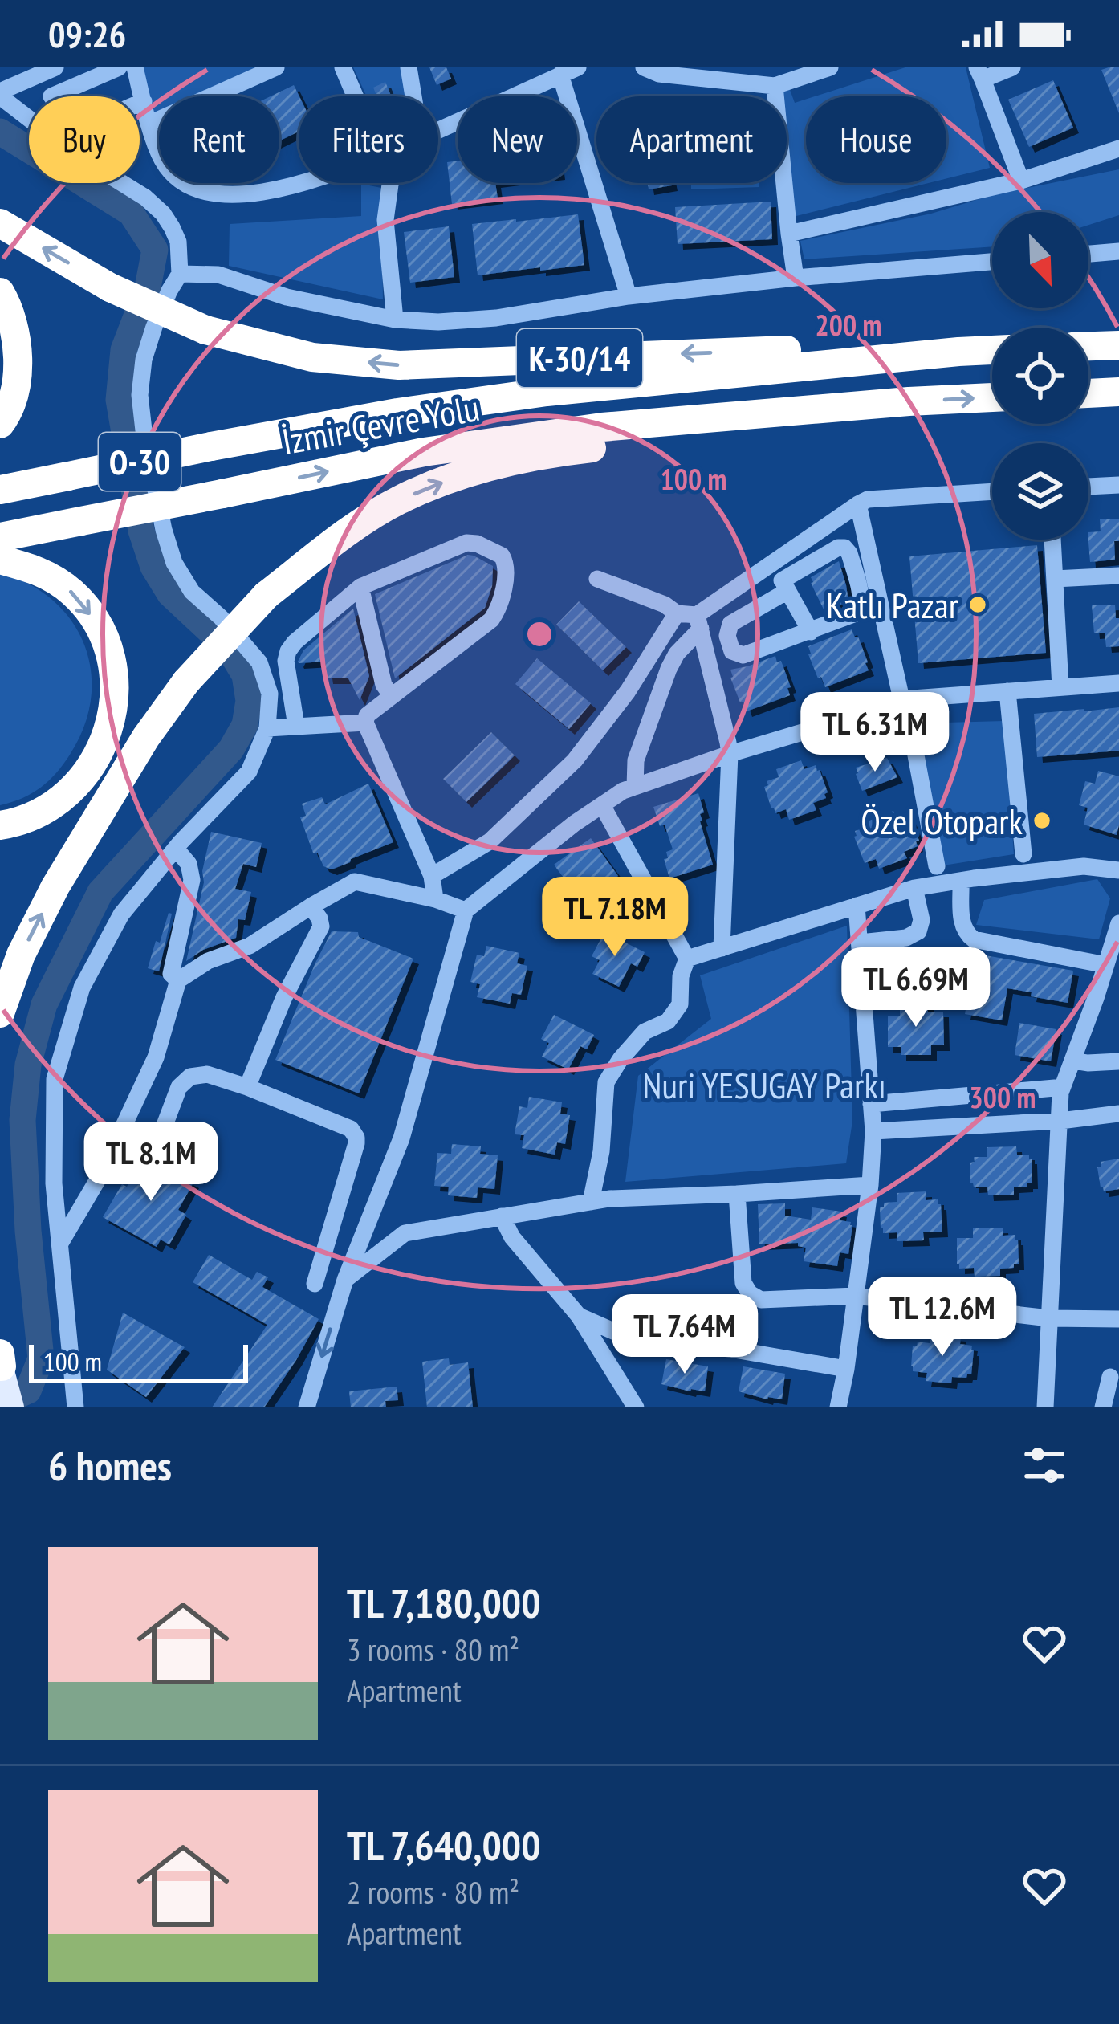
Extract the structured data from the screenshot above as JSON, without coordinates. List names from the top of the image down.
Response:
{
  "streets": {
    "highway": ["K-30/14", "İzmir Çevre Yolu", "O-30"]
  },
  "crossings": [
    ["K-30/14", "İzmir Çevre Yolu"]
  ],
  "parks": ["Nuri YESUGAY Parkı"],
  "places": ["Katlı Pazar", "Özel Otopark"],
  "scale_bar": "100 m",
  "north": "bottom right",
  "page": {
    "status": "09:26",
    "chip": [
      "Buy",
      "Rent",
      "Filters",
      "New",
      "Apartment",
      "House"
    ],
    "price": [
      "TL 6.31M",
      "TL 7.18M",
      "TL 6.69M",
      "TL 8.1M",
      "TL 12.6M",
      "TL 7.64M"
    ],
    "scale": "100 m",
    "heading": "6 homes",
    "list": [
      {
        "name": "TL 7,180,000",
        "note": "3 rooms · 80 m² · Apartment"
      },
      {
        "name": "TL 7,640,000",
        "note": "2 rooms · 80 m² · Apartment"
      }
    ]
  },
  "rings": ["200 m", "100 m", "300 m"]
}
